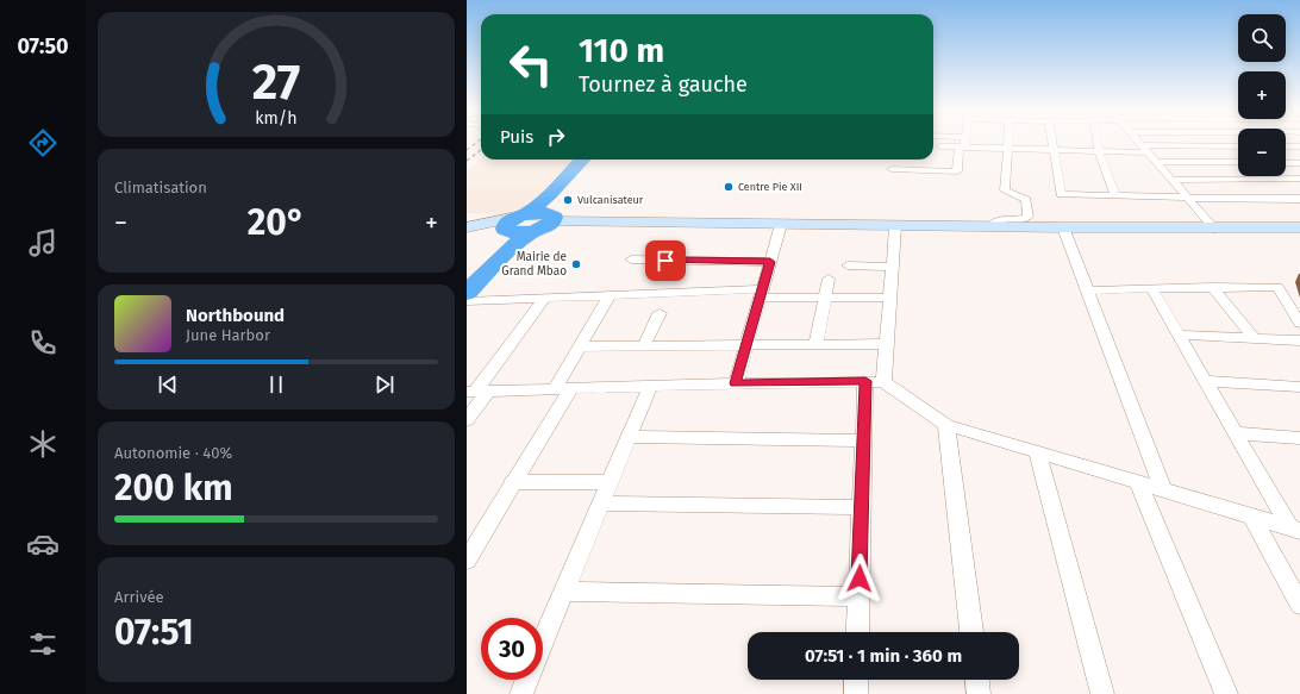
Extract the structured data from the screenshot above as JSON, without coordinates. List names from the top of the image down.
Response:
{
  "places": ["Centre Pie XII", "Vulcanisateur", "Mairie de Grand Mbao"],
  "page": {
    "tabs": "07:50",
    "map_buttons": ["+", "−"],
    "turn": ["110 m", "Tournez à gauche"],
    "then": "Puis",
    "tile": [
      "Climatisation",
      ["Autonomie · 40%", "200 km"],
      ["Arrivée", "07:51"]
    ],
    "heat": ["−", "20°", "+"],
    "song": ["Northbound", "June Harbor"],
    "limit": "30",
    "trip": "07:51 · 1 min · 360 m",
    "gauge": ["27", "km/h"]
  }
}
